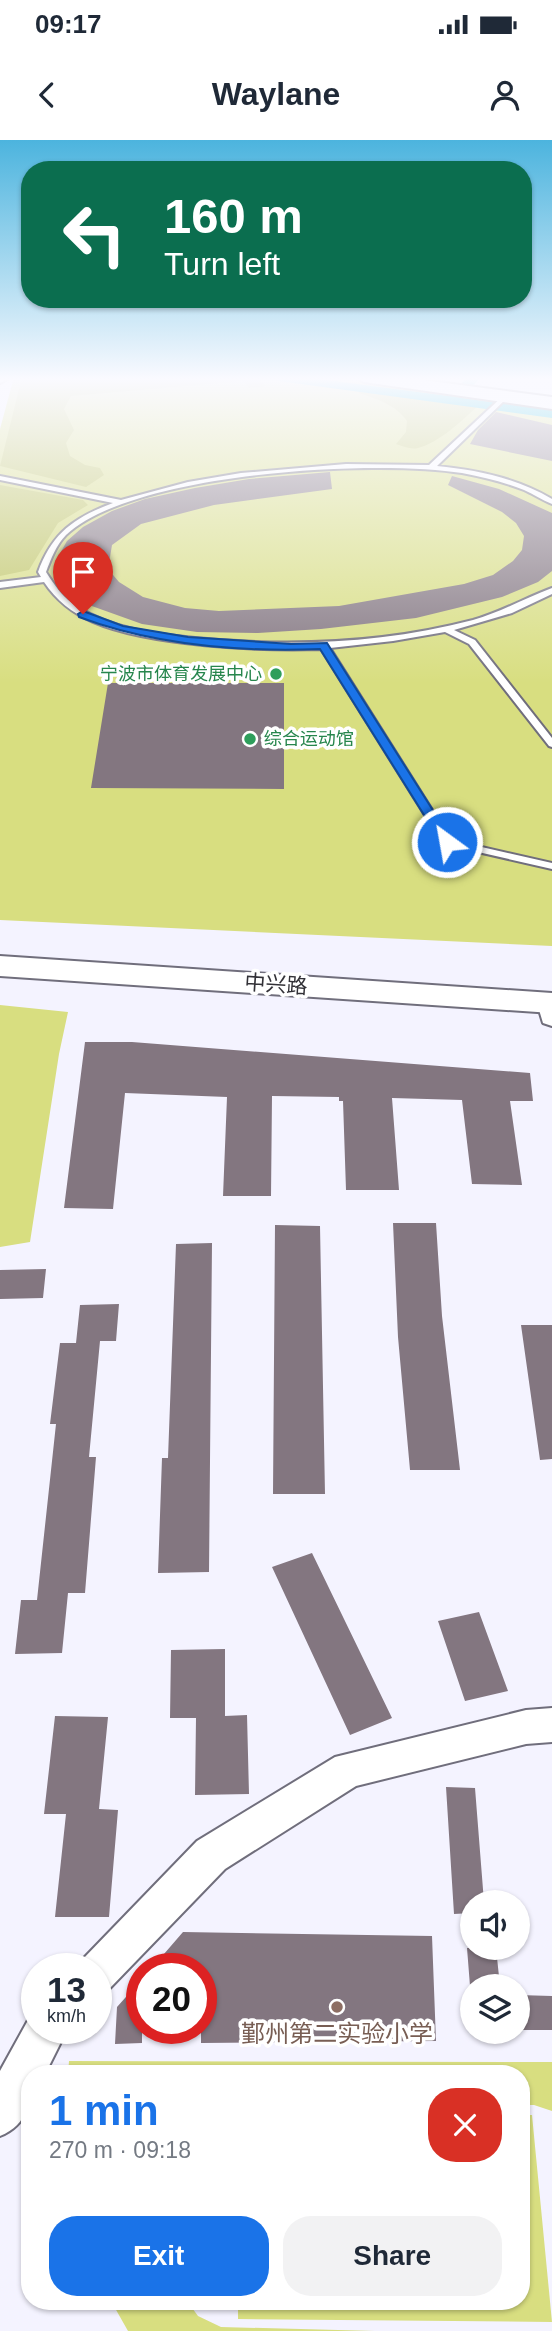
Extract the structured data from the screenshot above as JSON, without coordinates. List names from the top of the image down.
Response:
{
  "streets": {
    "main road": ["中兴路"]
  },
  "places": ["宁波市体育发展中心", "综合运动馆", "鄞州第二实验小学"],
  "page": {
    "status": "09:17",
    "header": "Waylane",
    "turn": ["160 m", "Turn left"],
    "speed": "13 km/h",
    "limit": "20",
    "heading": ["1 min", "270 m · 09:18"],
    "buttons": ["Exit", "Share"]
  }
}
